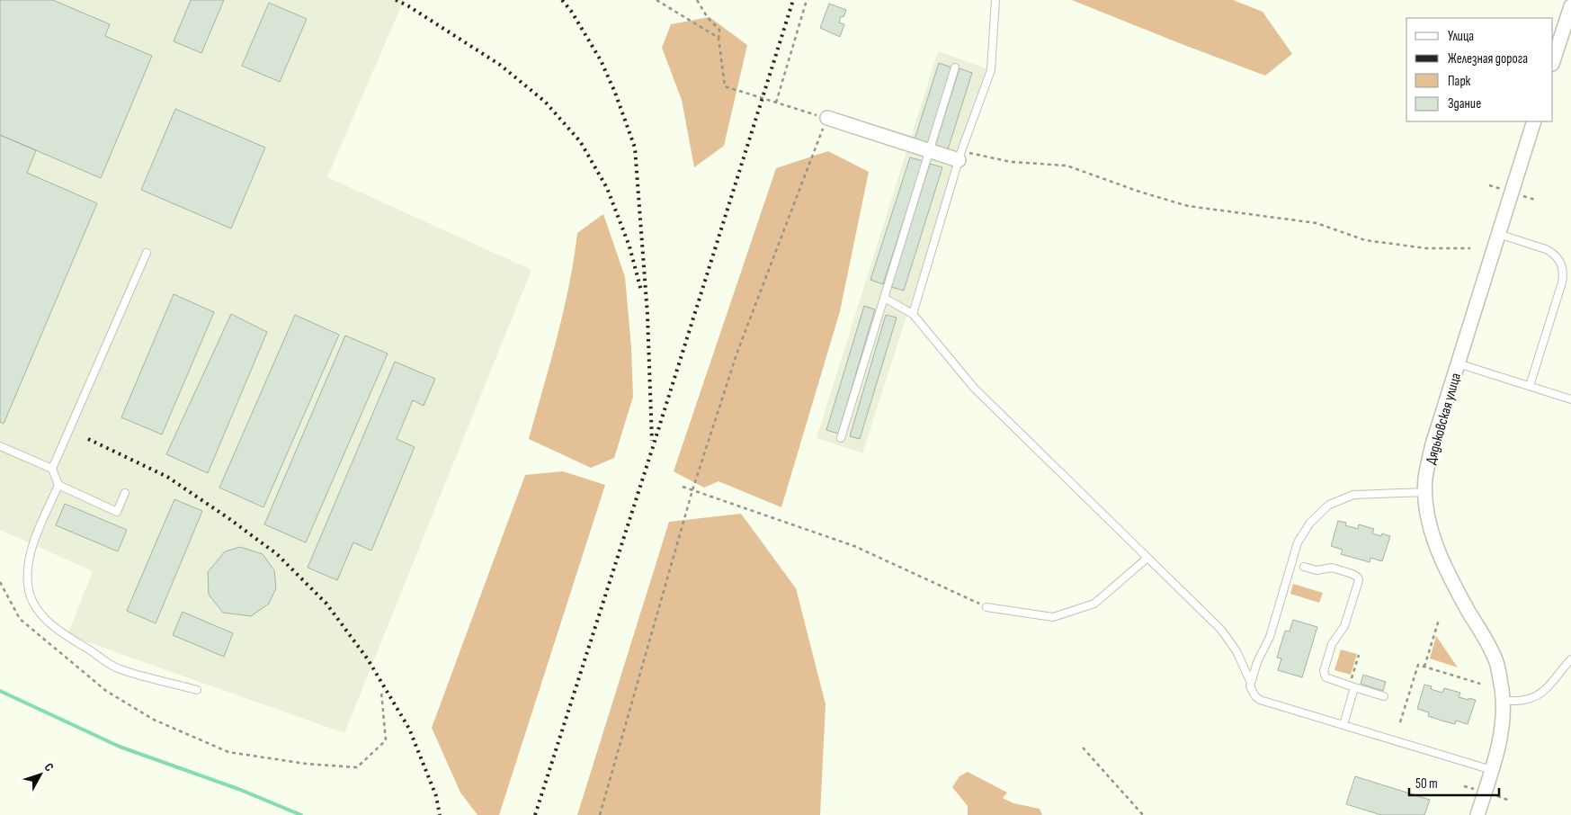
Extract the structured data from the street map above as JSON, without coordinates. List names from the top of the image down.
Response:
{
  "streets": {
    "street": ["Дядьковская улица"]
  },
  "legend": [
    "Улица",
    "Железная дорога",
    "Парк",
    "Здание"
  ],
  "scale_bar": "50 m",
  "north": "top right"
}
